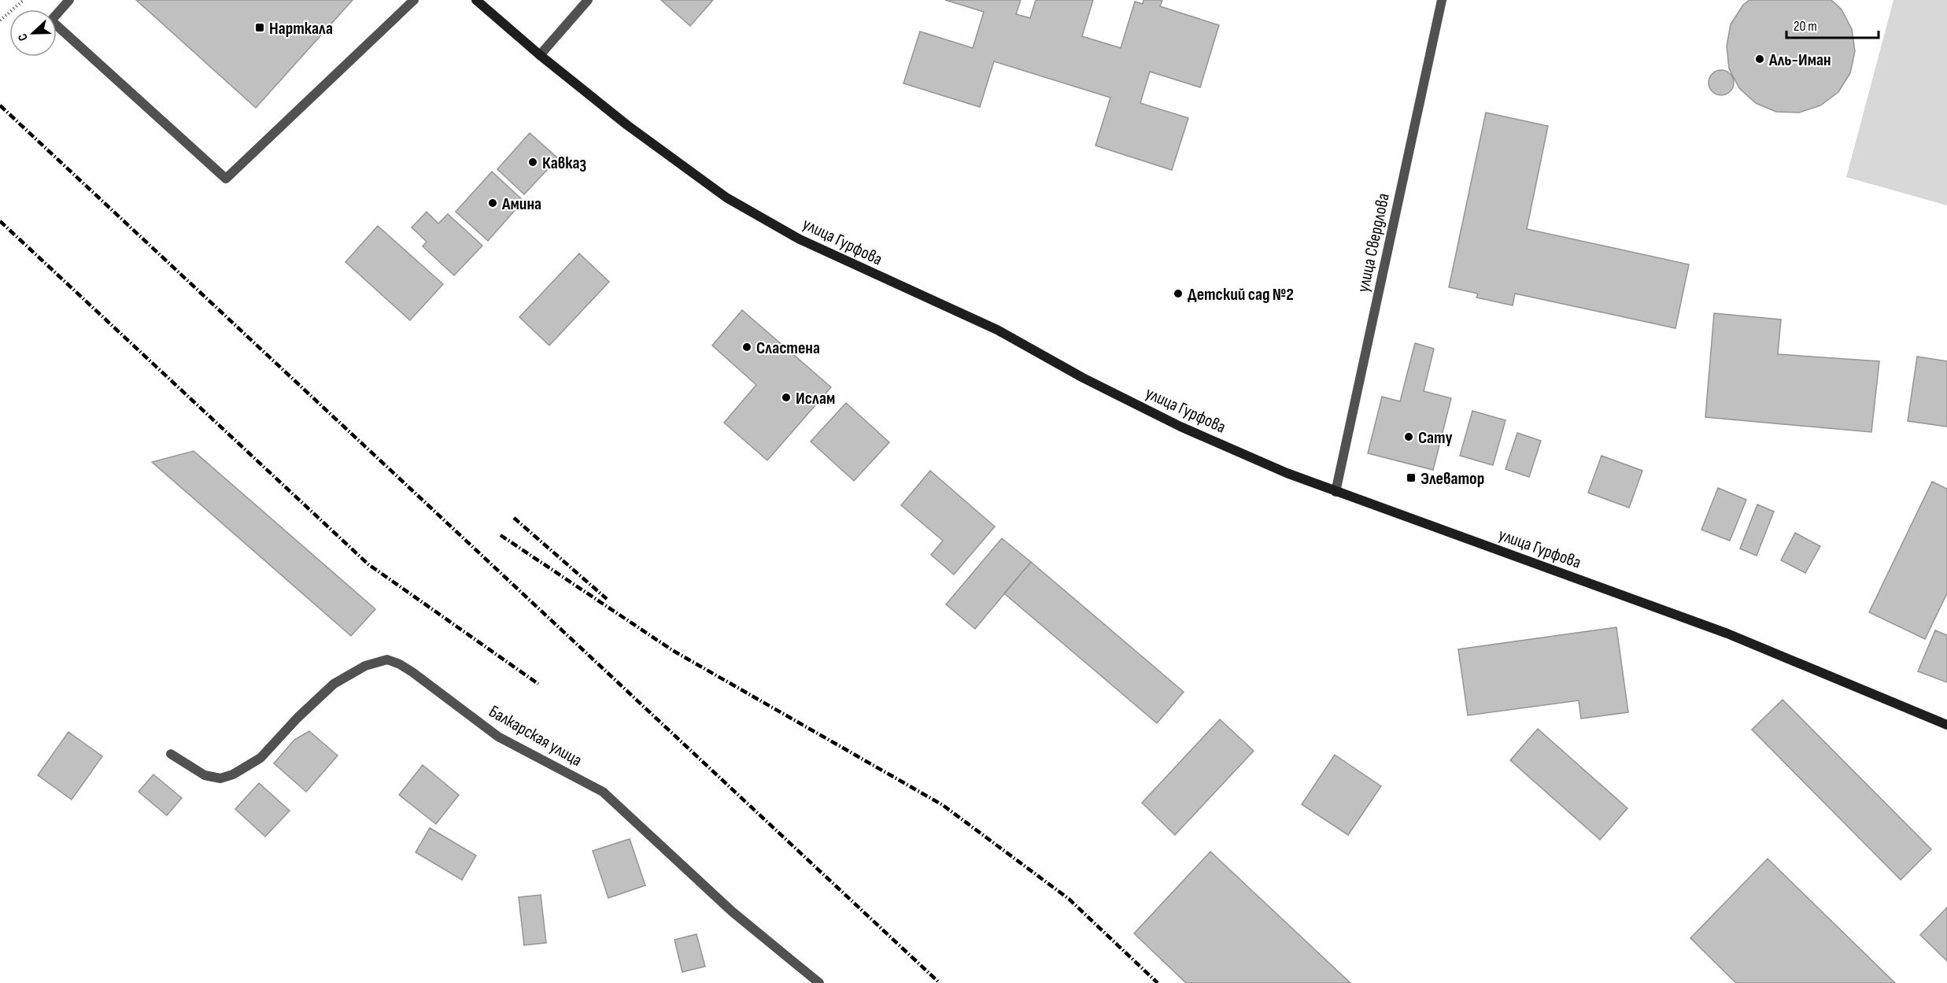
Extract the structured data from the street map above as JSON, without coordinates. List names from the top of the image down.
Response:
{
  "streets": {
    "street": ["улица Гурфова", "улица Свердлова", "Балкарская улица"]
  },
  "crossings": [
    ["улица Гурфова", "улица Свердлова"]
  ],
  "places": {
    "transit": ["Нарткала", "Элеватор"],
    "other": [
      "Аль-Иман",
      "Кавказ",
      "Амина",
      "Детский сад №2",
      "Сластена",
      "Ислам",
      "Сату"
    ]
  },
  "scale_bar": "20 m",
  "north": "left"
}
